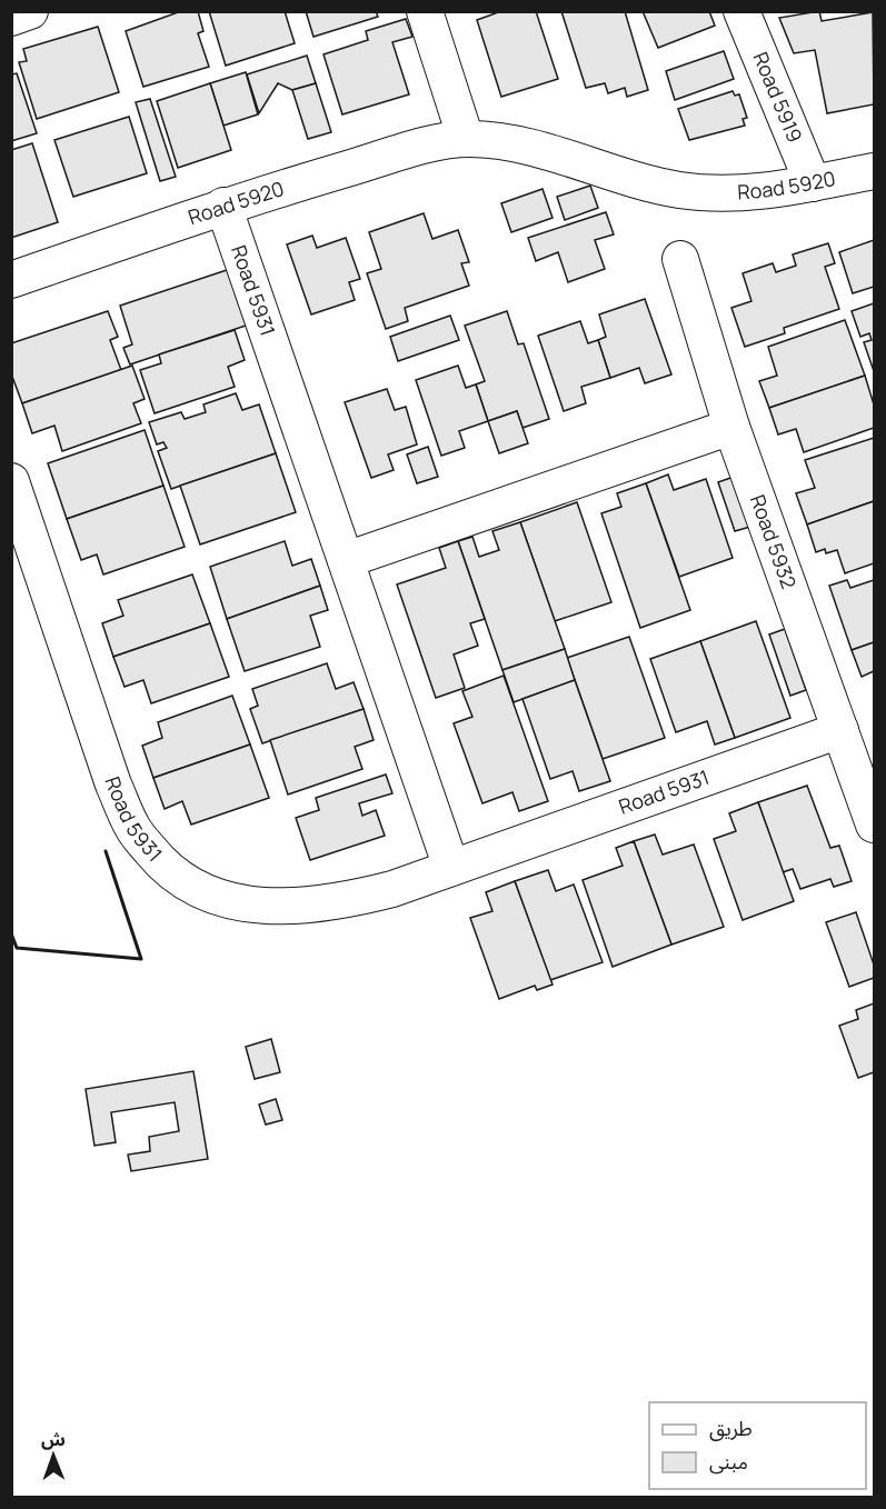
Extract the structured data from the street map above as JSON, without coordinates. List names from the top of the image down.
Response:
{
  "streets": {
    "street": [
      "Road 5919",
      "Road 5920",
      "Road 5931",
      "Road 5932"
    ]
  },
  "crossings": [
    ["Road 5919", "Road 5920"],
    ["Road 5920", "Road 5931"],
    ["Road 5931", "Road 5932"]
  ],
  "legend": ["طريق", "مبنى"],
  "north": "top"
}
